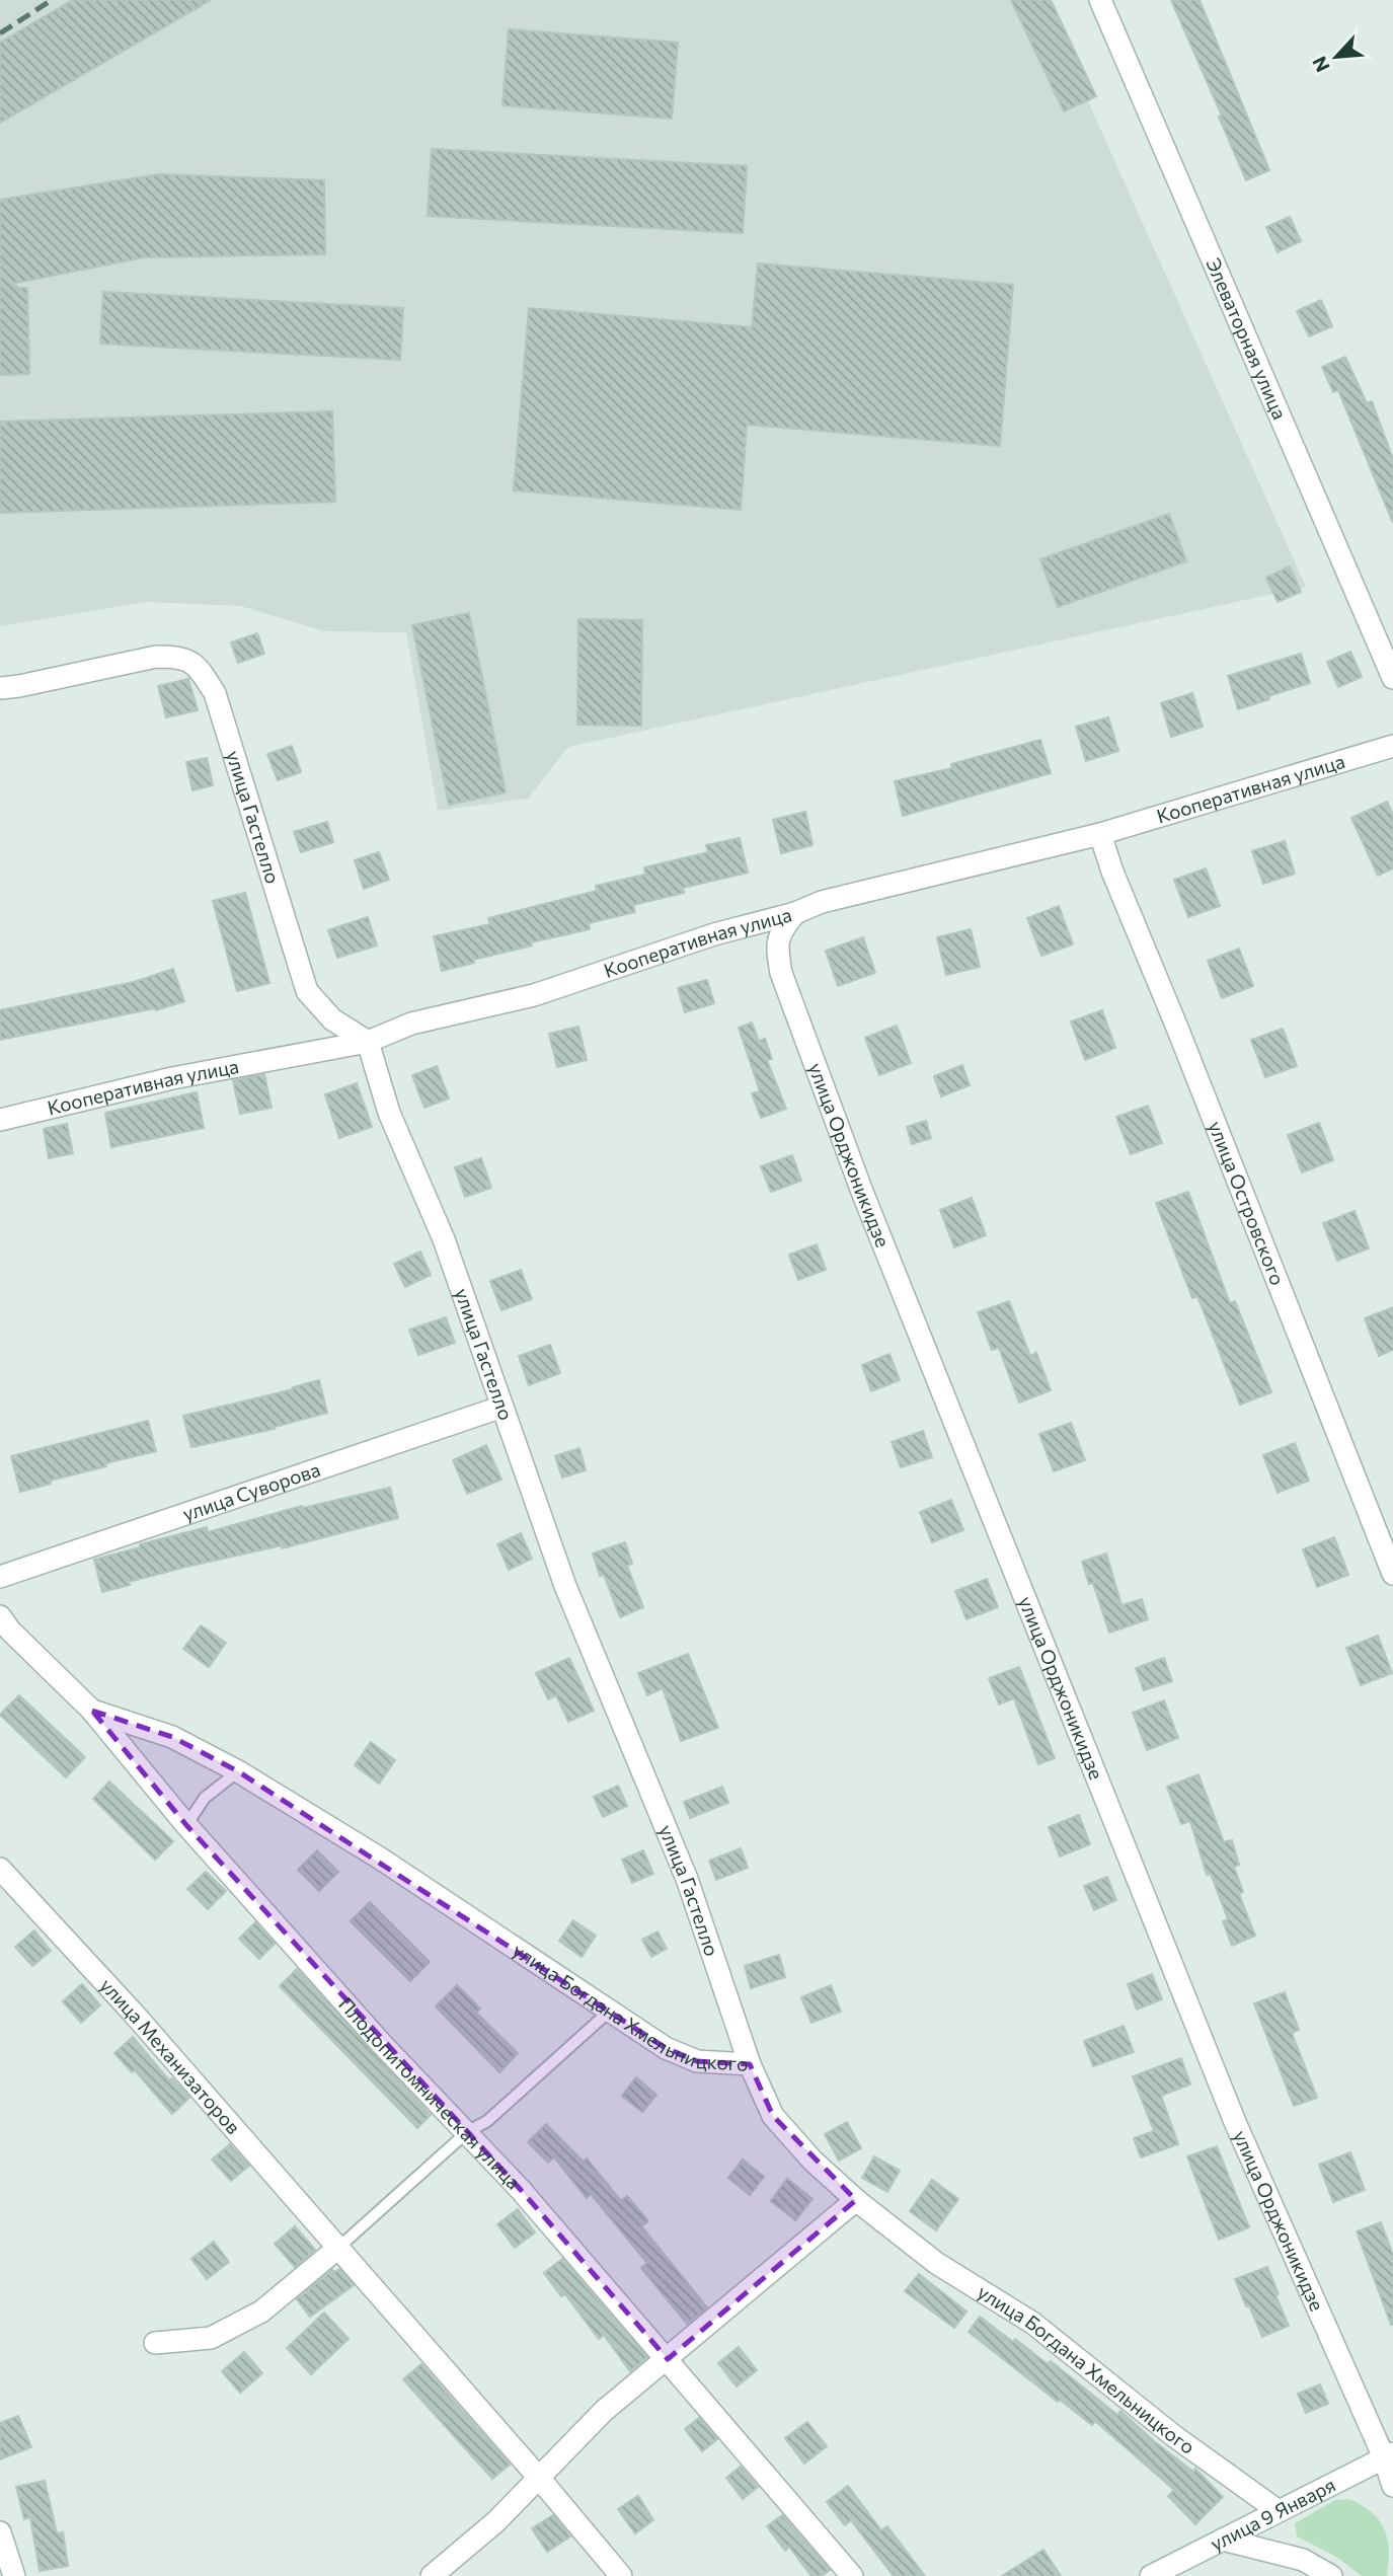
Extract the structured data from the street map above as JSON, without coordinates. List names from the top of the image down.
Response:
{
  "streets": {
    "street": [
      "Элеваторная улица",
      "Кооперативная улица",
      "улица Гастелло",
      "улица Орджоникидзе",
      "улица Островского",
      "улица Суворова",
      "улица Богдана Хмельницкого",
      "улица Механизаторов",
      "Плодопитомническая улица",
      "улица 9 Января"
    ]
  },
  "crossings": [
    ["Кооперативная улица", "улица Гастелло"],
    ["Кооперативная улица", "улица Орджоникидзе"],
    ["Кооперативная улица", "улица Островского"],
    ["улица Гастелло", "улица Суворова"],
    ["улица Гастелло", "улица Богдана Хмельницкого"],
    ["улица Орджоникидзе", "улица 9 Января"],
    ["улица Богдана Хмельницкого", "Плодопитомническая улица"],
    ["улица Богдана Хмельницкого", "улица 9 Января"]
  ],
  "north": "bottom left"
}
